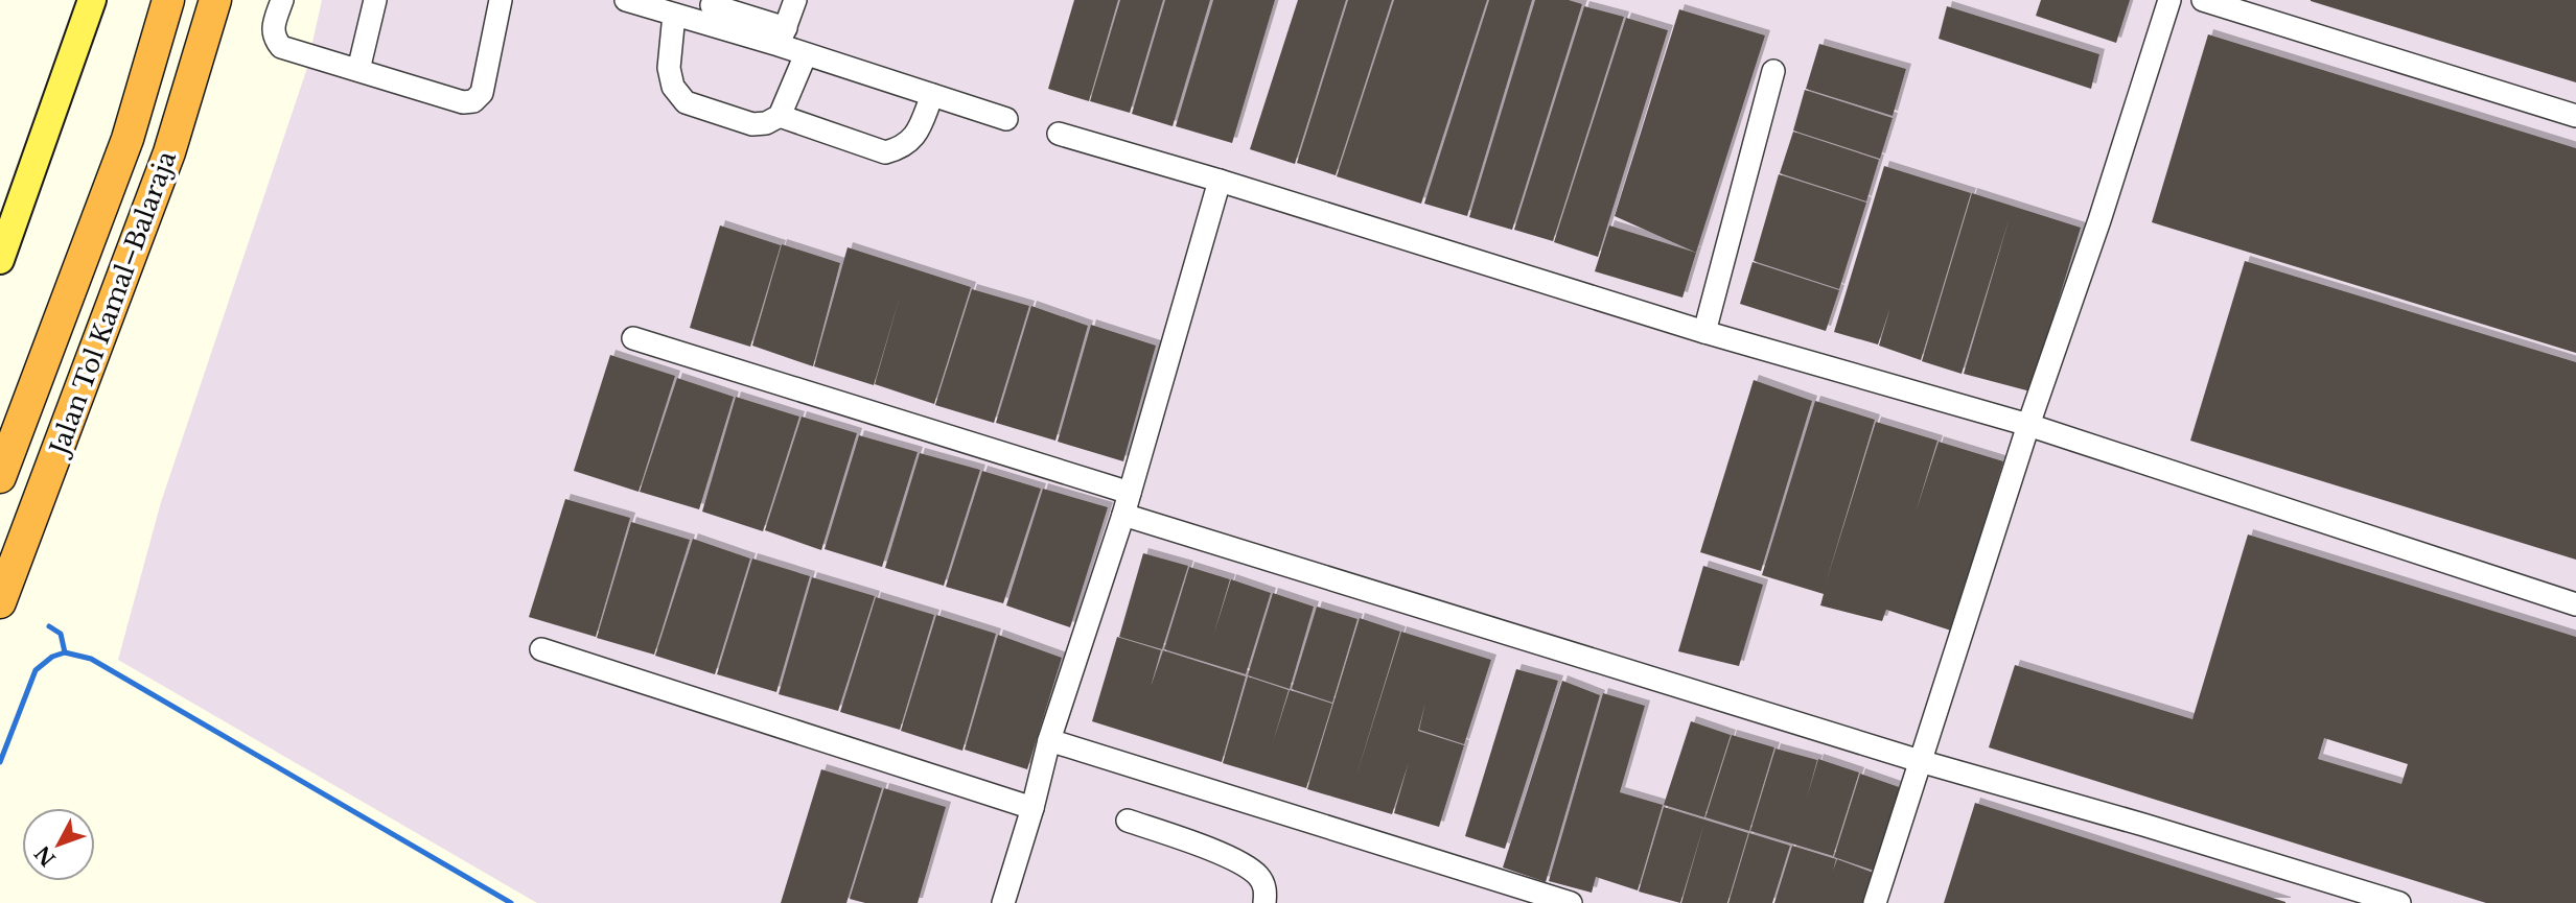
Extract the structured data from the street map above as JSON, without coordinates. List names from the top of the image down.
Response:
{
  "streets": {
    "highway": ["Jalan Tol Kamal–Balaraja"]
  },
  "north": "bottom left"
}
